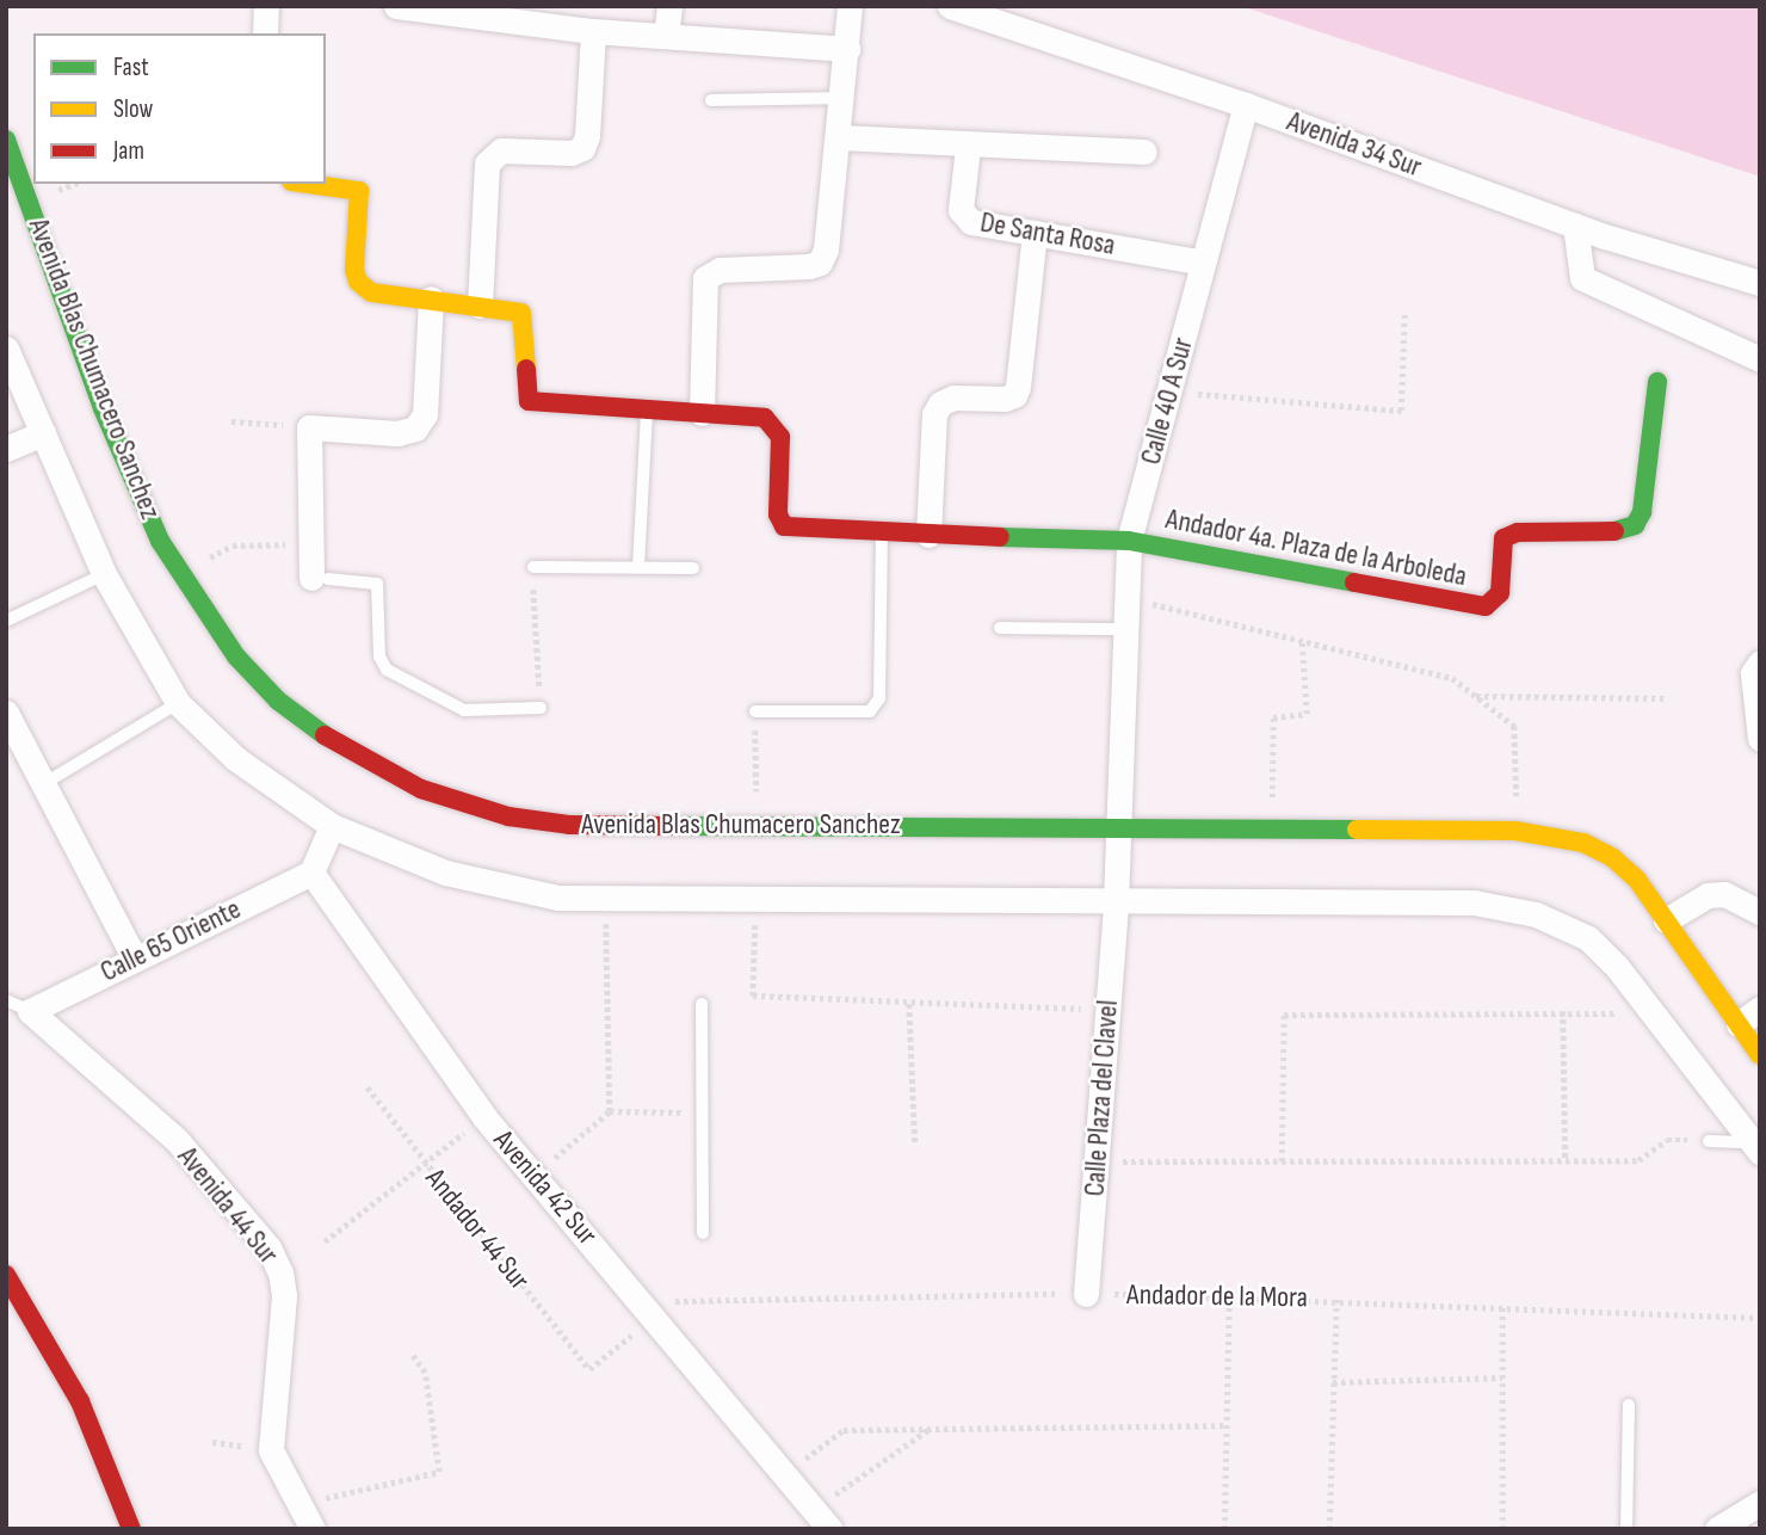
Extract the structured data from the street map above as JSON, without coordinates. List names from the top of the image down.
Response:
{
  "streets": {
    "street": [
      "Avenida 34 Sur",
      "De Santa Rosa",
      "Avenida Blas Chumacero Sanchez",
      "Calle 40 A Sur",
      "Andador 4a. Plaza de la Arboleda",
      "Calle 65 Oriente",
      "Calle Plaza del Clavel",
      "Avenida 42 Sur",
      "Avenida 44 Sur"
    ],
    "path": ["Andador 44 Sur", "Andador de la Mora"]
  },
  "crossings": [
    ["Avenida 34 Sur", "Calle 40 A Sur"],
    ["De Santa Rosa", "Calle 40 A Sur"],
    ["Avenida Blas Chumacero Sanchez", "Calle 40 A Sur"],
    ["Calle 40 A Sur", "Andador 4a. Plaza de la Arboleda"],
    ["Calle 40 A Sur", "Calle Plaza del Clavel"],
    ["Calle 65 Oriente", "Avenida 42 Sur"],
    ["Calle 65 Oriente", "Avenida 44 Sur"],
    ["Calle Plaza del Clavel", "Andador de la Mora"],
    ["Avenida 42 Sur", "Andador 44 Sur"],
    ["Avenida 42 Sur", "Andador de la Mora"],
    ["Andador 44 Sur", "Andador de la Mora"]
  ],
  "legend": ["Fast", "Slow", "Jam"]
}
